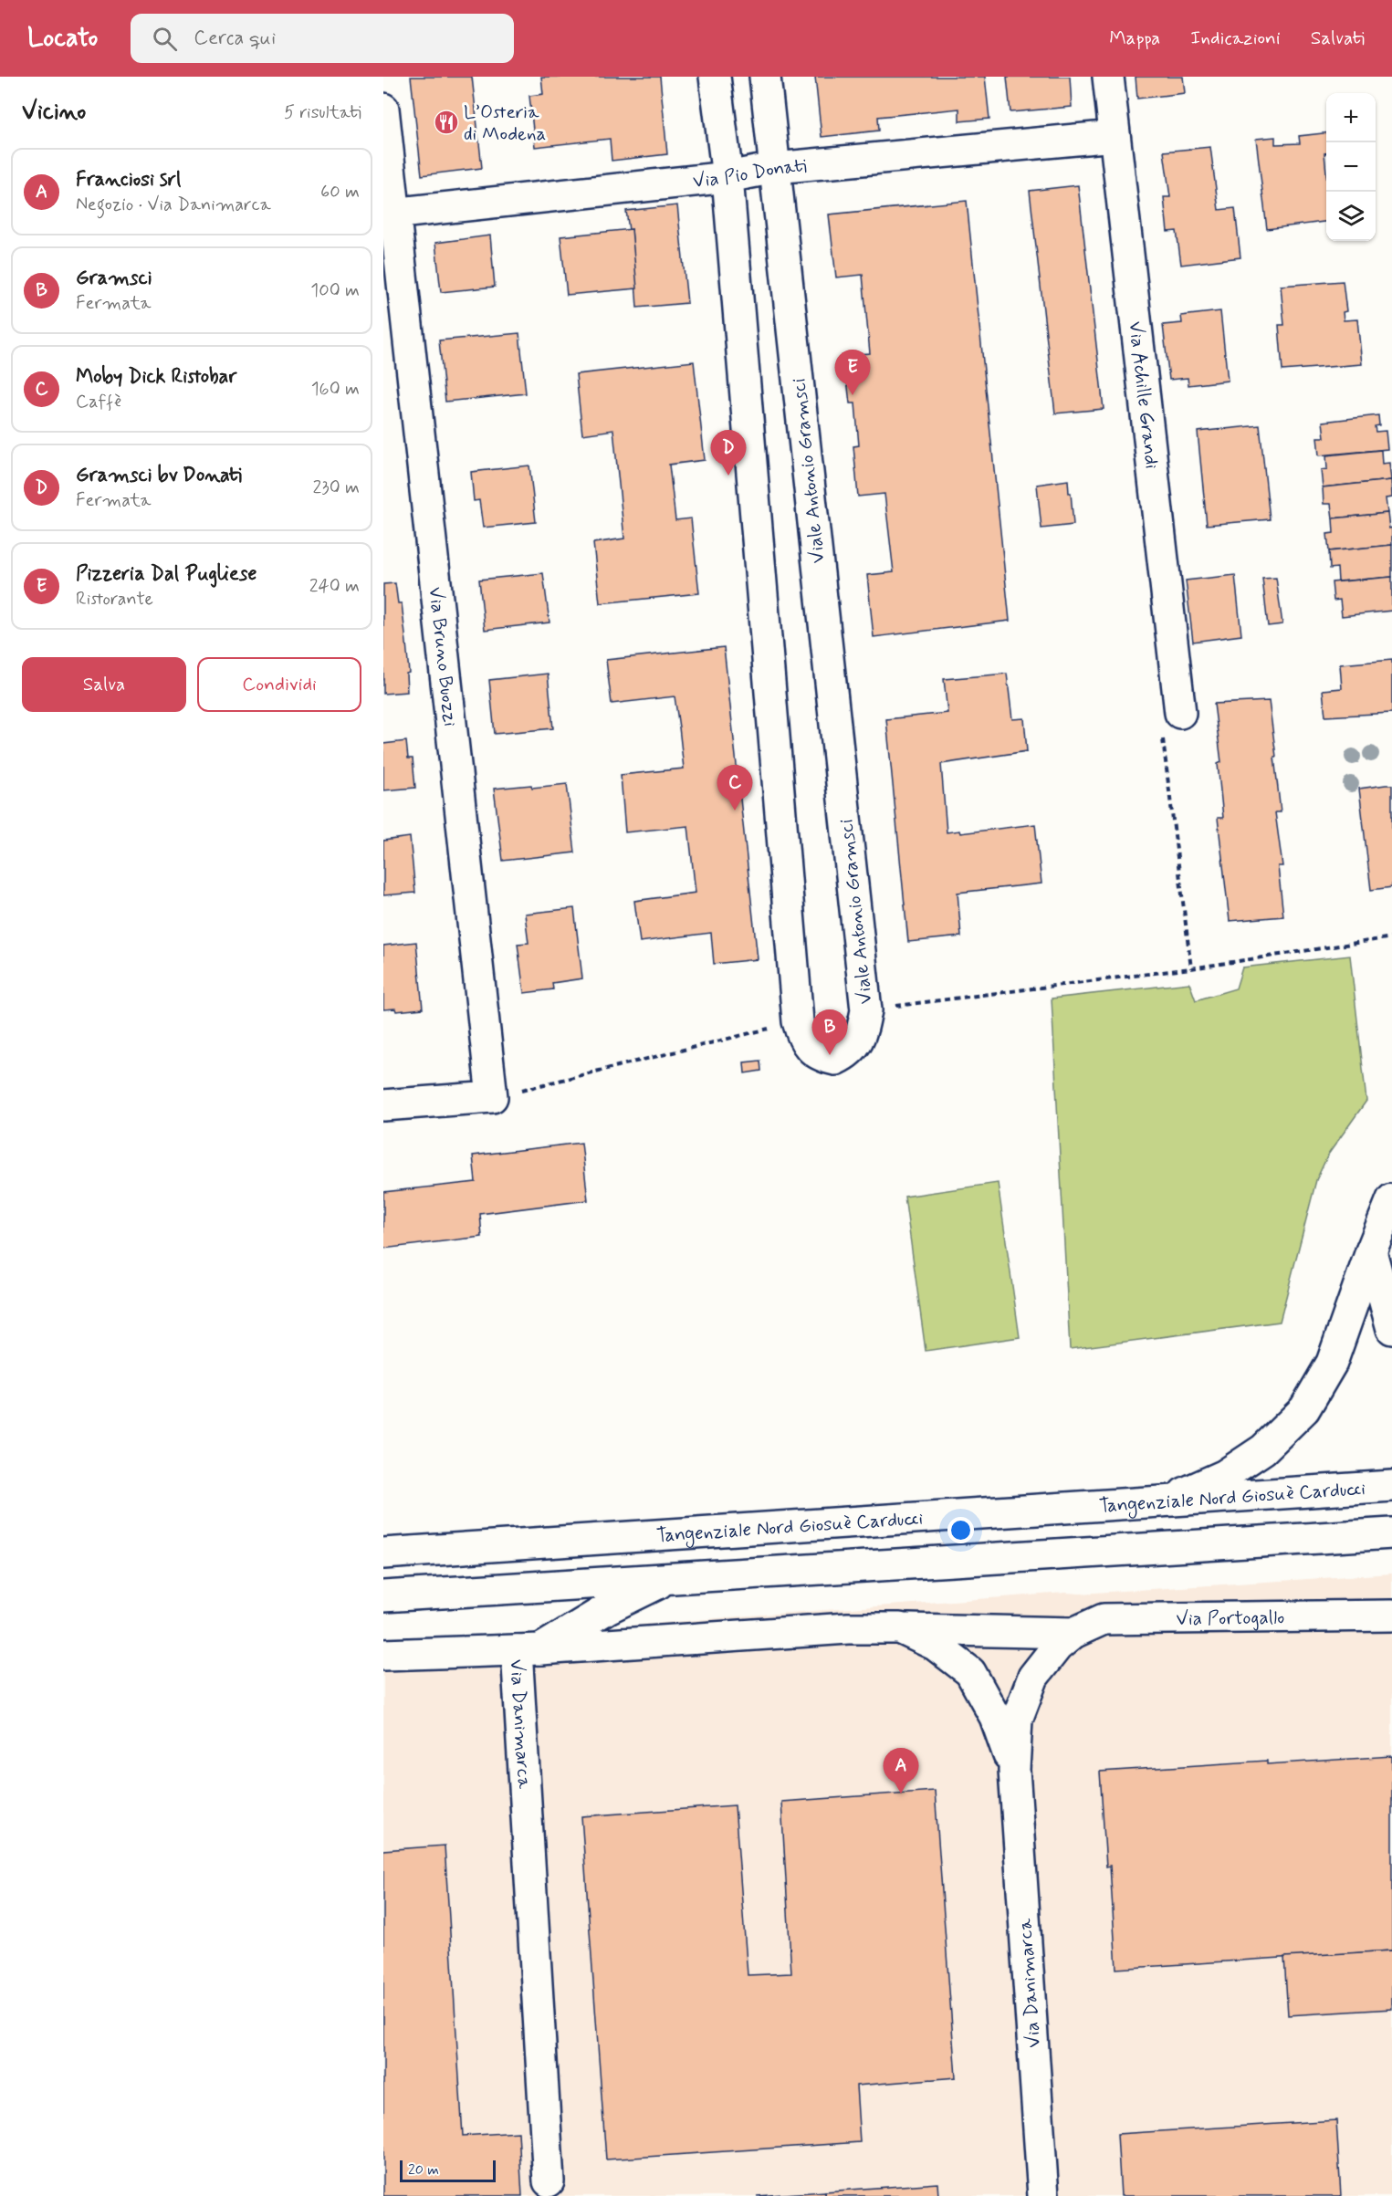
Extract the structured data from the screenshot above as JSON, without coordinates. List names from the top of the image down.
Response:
{
  "streets": {
    "main road": [
      "Via Pio Donati",
      "Via Achille Grandi",
      "Viale Antonio Gramsci",
      "Via Bruno Buozzi",
      "Tangenziale Nord Giosuè Carducci",
      "Via Portogallo",
      "Via Danimarca"
    ]
  },
  "crossings": [
    ["Via Pio Donati", "Via Achille Grandi"],
    ["Via Pio Donati", "Viale Antonio Gramsci"],
    ["Via Pio Donati", "Via Bruno Buozzi"],
    ["Via Portogallo", "Via Danimarca"]
  ],
  "places": {
    "restaurant": ["L’Osteria di Modena"]
  },
  "scale_bar": "20 m",
  "page": {
    "header": "Locato",
    "search": "Cerca qui",
    "nav": ["Mappa", "Indicazioni", "Salvati"],
    "heading": ["Vicino", "5 risultati"],
    "map_buttons": ["+", "−"],
    "list": [
      {
        "mark": "A",
        "name": "Franciosi srl",
        "note": "Negozio · Via Danimarca",
        "value": "60 m"
      },
      {
        "mark": "B",
        "name": "Gramsci",
        "note": "Fermata",
        "value": "100 m"
      },
      {
        "mark": "C",
        "name": "Moby Dick Ristobar",
        "note": "Caffè",
        "value": "160 m"
      },
      {
        "mark": "D",
        "name": "Gramsci bv Donati",
        "note": "Fermata",
        "value": "230 m"
      },
      {
        "mark": "E",
        "name": "Pizzeria Dal Pugliese",
        "note": "Ristorante",
        "value": "240 m"
      }
    ],
    "pins": [
      "E",
      "D",
      "C",
      "B",
      "A"
    ],
    "buttons": ["Salva", "Condividi"],
    "scale": "20 m"
  }
}
